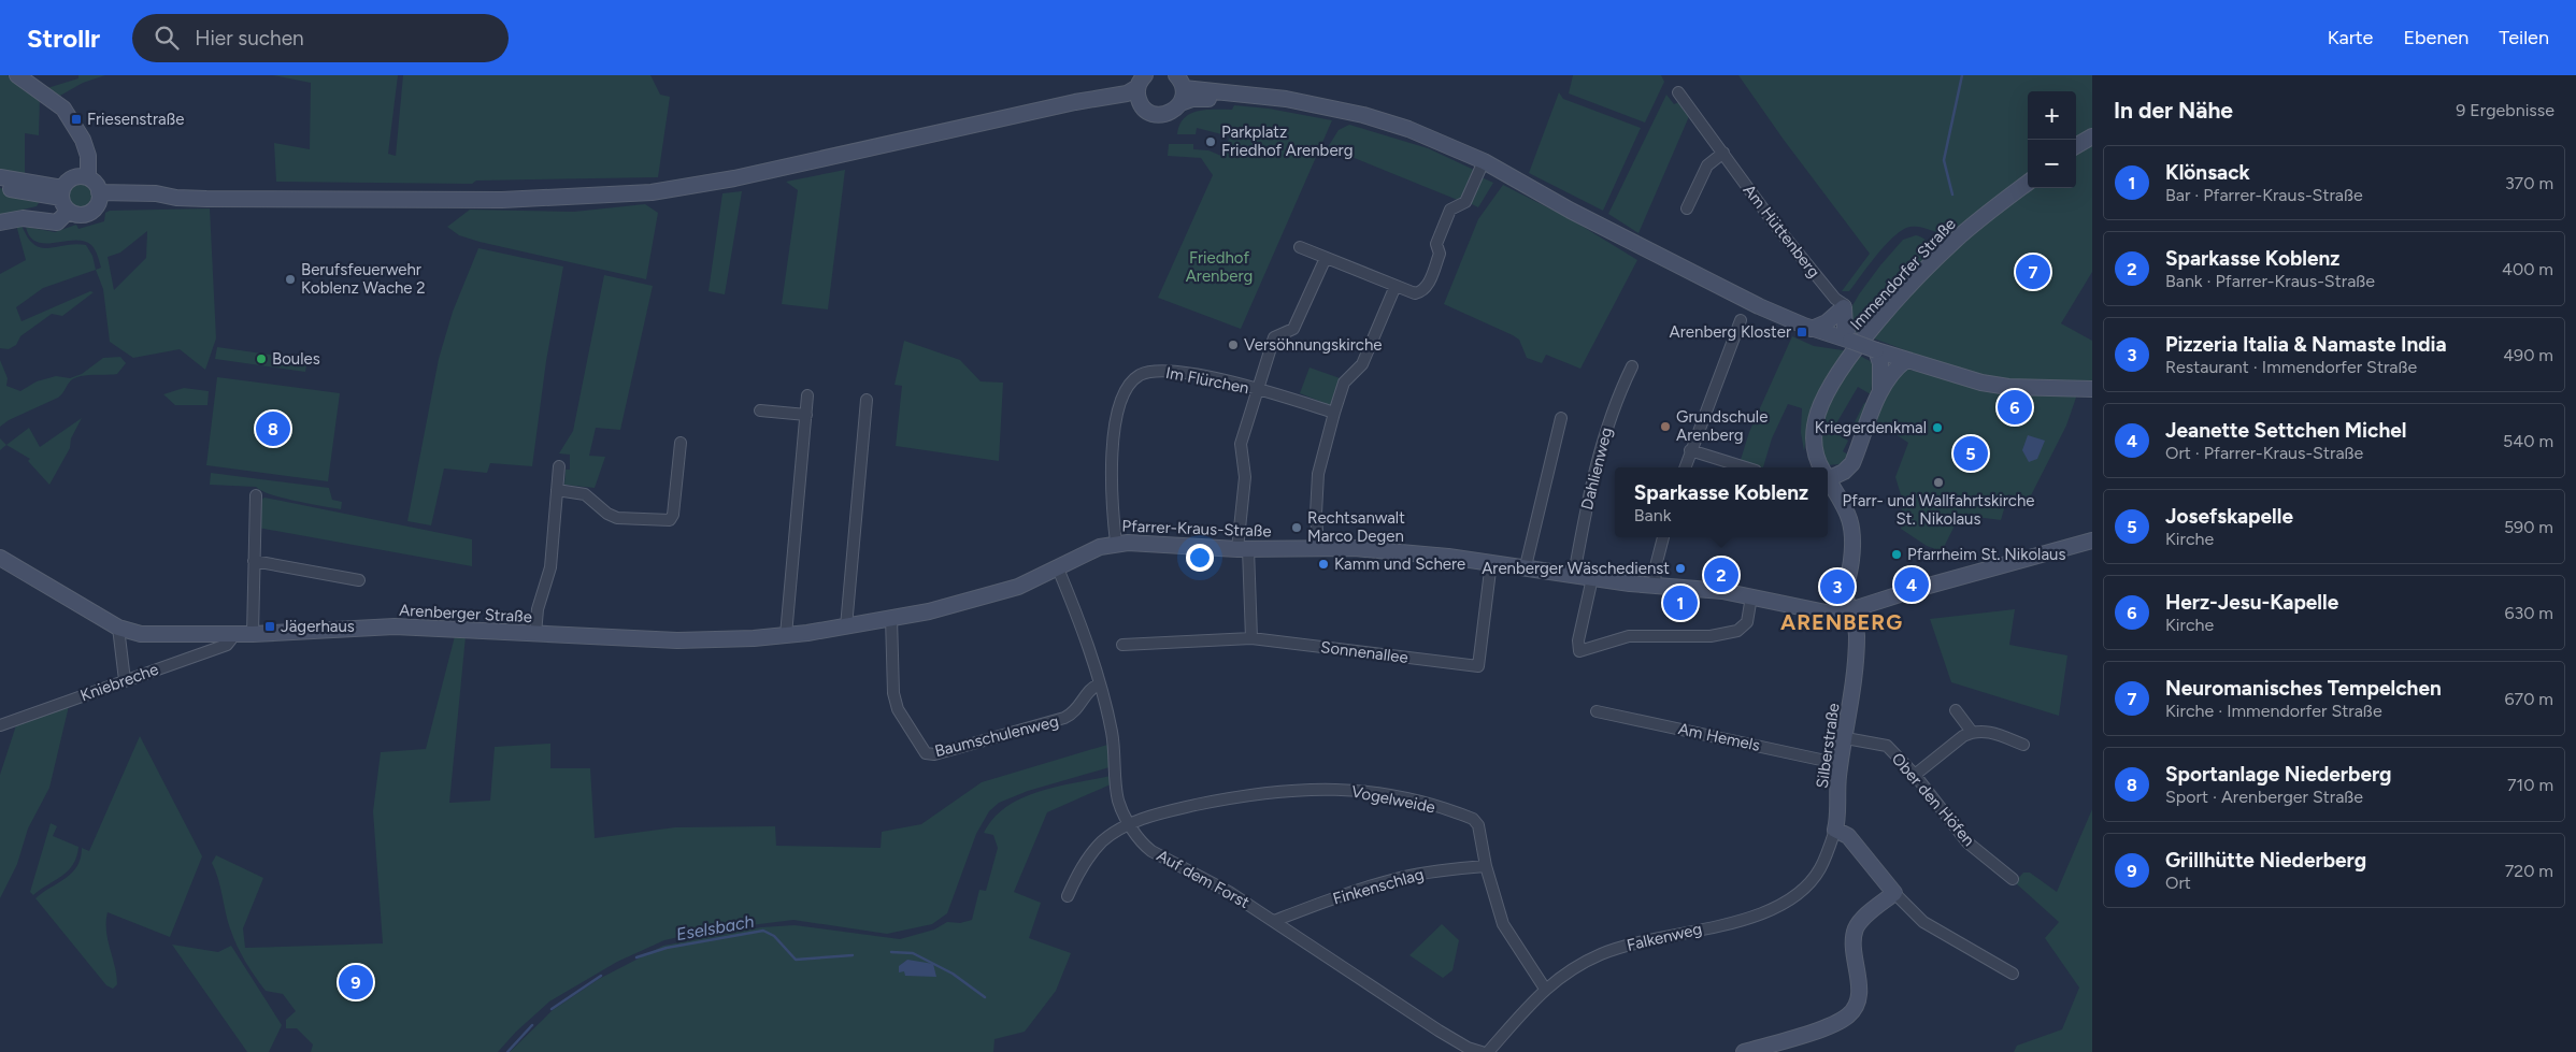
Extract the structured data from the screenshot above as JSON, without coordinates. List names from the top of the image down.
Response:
{
  "streets": {
    "street": [
      "Am Hüttenberg",
      "Immendorfer Straße",
      "Im Flürchen",
      "Dahlienweg",
      "Pfarrer-Kraus-Straße",
      "Arenberger Straße",
      "Sonnenallee",
      "Kniebreche",
      "Baumschulenweg",
      "Am Hemels",
      "Silberstraße",
      "Vogelweide",
      "Ober den Höfen",
      "Auf dem Forst",
      "Finkenschlag",
      "Falkenweg"
    ]
  },
  "crossings": [
    ["Immendorfer Straße", "Pfarrer-Kraus-Straße"],
    ["Immendorfer Straße", "Silberstraße"],
    ["Im Flürchen", "Pfarrer-Kraus-Straße"],
    ["Dahlienweg", "Pfarrer-Kraus-Straße"],
    ["Pfarrer-Kraus-Straße", "Arenberger Straße"],
    ["Pfarrer-Kraus-Straße", "Sonnenallee"],
    ["Pfarrer-Kraus-Straße", "Baumschulenweg"],
    ["Pfarrer-Kraus-Straße", "Silberstraße"],
    ["Pfarrer-Kraus-Straße", "Auf dem Forst"],
    ["Arenberger Straße", "Kniebreche"],
    ["Baumschulenweg", "Auf dem Forst"],
    ["Am Hemels", "Silberstraße"],
    ["Silberstraße", "Ober den Höfen"],
    ["Silberstraße", "Falkenweg"],
    ["Vogelweide", "Auf dem Forst"],
    ["Vogelweide", "Finkenschlag"],
    ["Vogelweide", "Falkenweg"],
    ["Auf dem Forst", "Finkenschlag"]
  ],
  "districts": ["ARENBERG"],
  "water": ["Eselsbach"],
  "parks": ["Friedhof Arenberg"],
  "places": {
    "transit": ["Friesenstraße", "Arenberg Kloster", "Jägerhaus"],
    "other": [
      "Parkplatz Friedhof Arenberg",
      "Berufsfeuerwehr Koblenz Wache 2",
      "Versöhnungskirche",
      "Boules",
      "Grundschule Arenberg",
      "Kriegerdenkmal",
      "Pfarr- und Wallfahrtskirche St. Nikolaus",
      "Rechtsanwalt Marco Degen",
      "Pfarrheim St. Nikolaus",
      "Kamm und Schere",
      "Arenberger Wäschedienst"
    ]
  },
  "page": {
    "header": "Strollr",
    "search": "Hier suchen",
    "nav": ["Karte", "Ebenen", "Teilen"],
    "heading": ["In der Nähe", "9 Ergebnisse"],
    "map_buttons": ["+", "−"],
    "list": [
      {
        "mark": "1",
        "name": "Klönsack",
        "note": "Bar · Pfarrer-Kraus-Straße",
        "value": "370 m"
      },
      {
        "mark": "2",
        "name": "Sparkasse Koblenz",
        "note": "Bank · Pfarrer-Kraus-Straße",
        "value": "400 m"
      },
      {
        "mark": "3",
        "name": "Pizzeria Italia & Namaste India",
        "note": "Restaurant · Immendorfer Straße",
        "value": "490 m"
      },
      {
        "mark": "4",
        "name": "Jeanette Settchen Michel",
        "note": "Ort · Pfarrer-Kraus-Straße",
        "value": "540 m"
      },
      {
        "mark": "5",
        "name": "Josefskapelle",
        "note": "Kirche",
        "value": "590 m"
      },
      {
        "mark": "6",
        "name": "Herz-Jesu-Kapelle",
        "note": "Kirche",
        "value": "630 m"
      },
      {
        "mark": "7",
        "name": "Neuromanisches Tempelchen",
        "note": "Kirche · Immendorfer Straße",
        "value": "670 m"
      },
      {
        "mark": "8",
        "name": "Sportanlage Niederberg",
        "note": "Sport · Arenberger Straße",
        "value": "710 m"
      },
      {
        "mark": "9",
        "name": "Grillhütte Niederberg",
        "note": "Ort",
        "value": "720 m"
      }
    ],
    "pins": [
      "7",
      "6",
      "8",
      "5",
      "2",
      "4",
      "3",
      "1",
      "9"
    ],
    "popup": ["Sparkasse Koblenz", "Bank"]
  }
}
